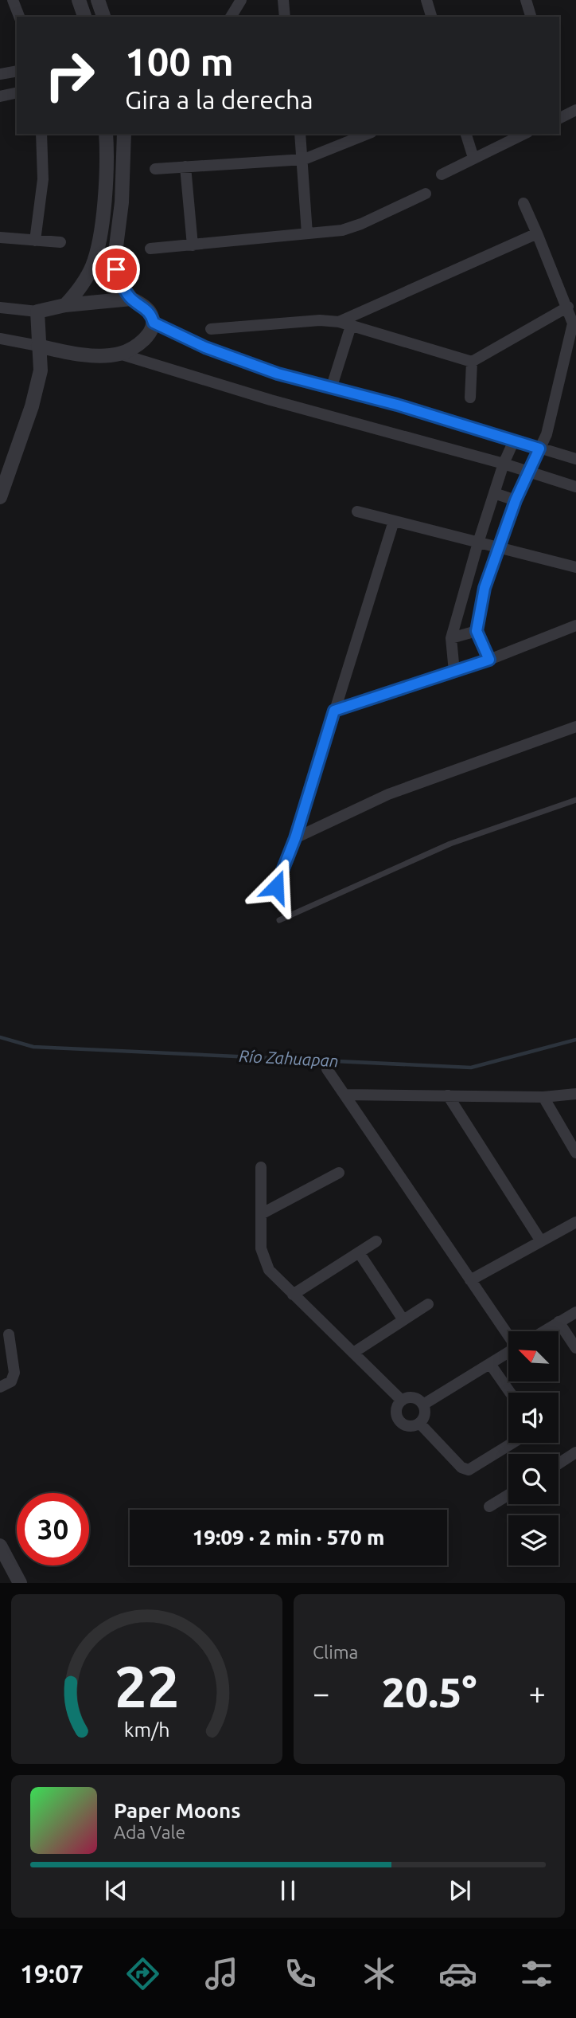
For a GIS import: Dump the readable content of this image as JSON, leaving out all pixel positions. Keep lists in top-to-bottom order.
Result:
{
  "water": ["Río Zahuapan"],
  "north": "top left",
  "page": {
    "turn": ["100 m", "Gira a la derecha"],
    "limit": "30",
    "trip": "19:09 · 2 min · 570 m",
    "tile": "Clima",
    "heat": ["−", "20.5°", "+"],
    "song": ["Paper Moons", "Ada Vale"],
    "tabs": "19:07",
    "gauge": ["22", "km/h"]
  }
}
